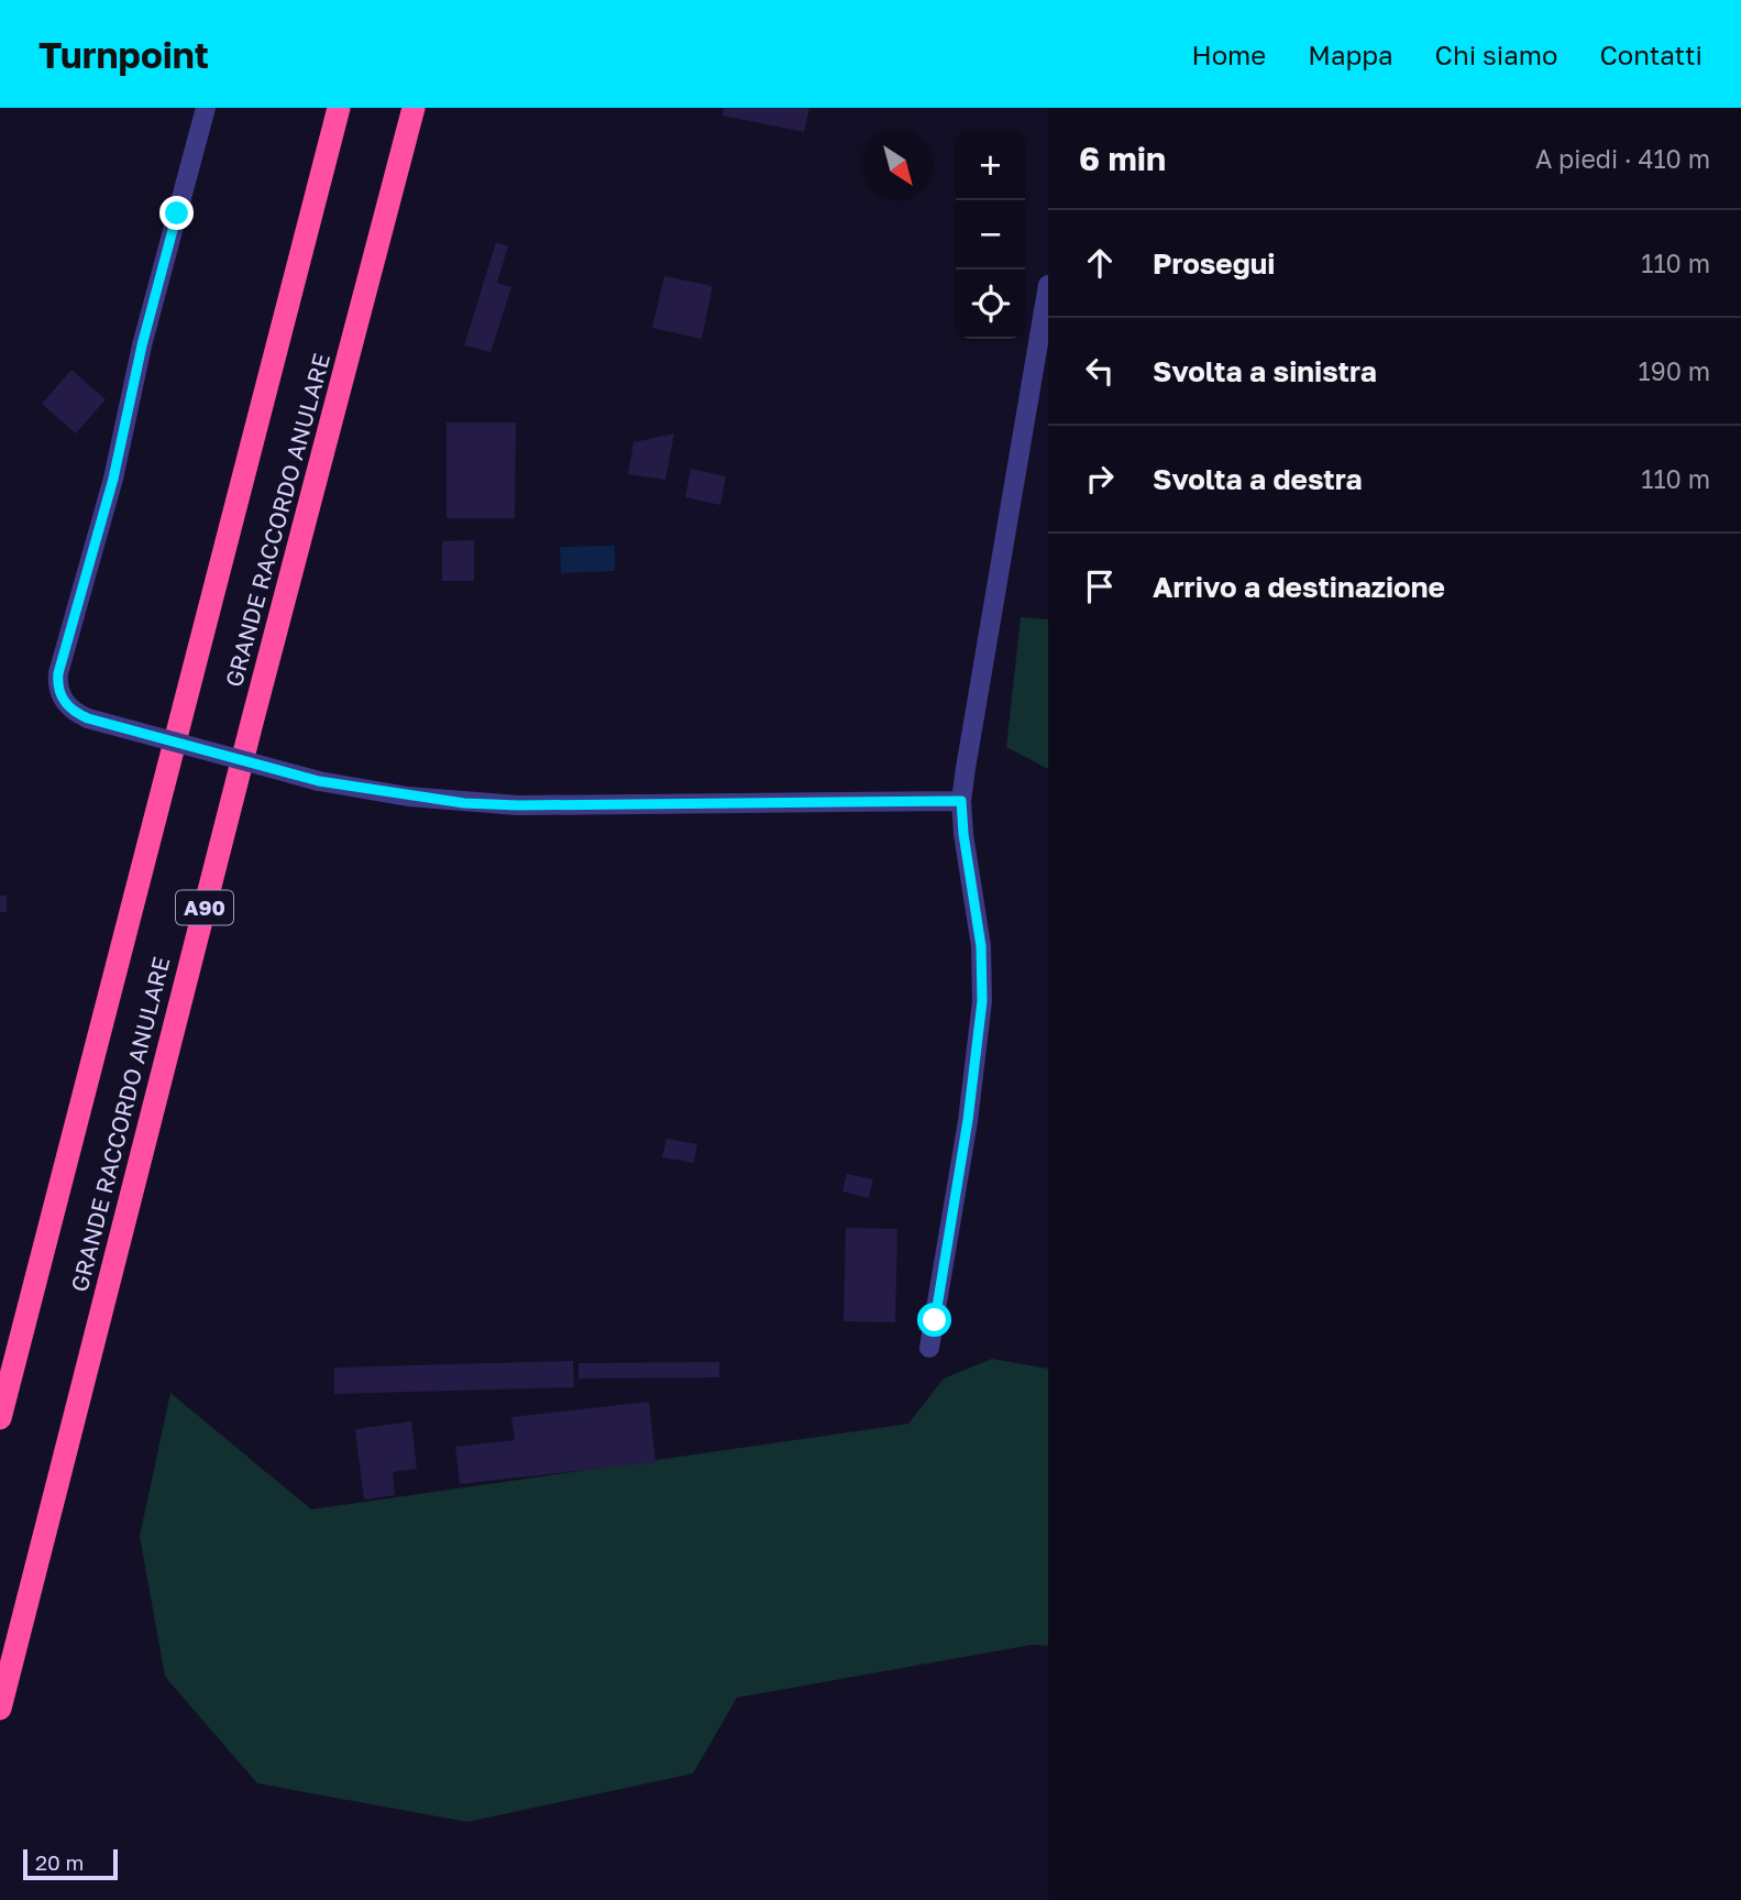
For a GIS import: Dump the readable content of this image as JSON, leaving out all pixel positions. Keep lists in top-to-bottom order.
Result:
{
  "streets": {
    "highway": ["GRANDE RACCORDO ANULARE", "A90"]
  },
  "scale_bar": "20 m",
  "north": "bottom right",
  "page": {
    "header": "Turnpoint",
    "nav": [
      "Home",
      "Mappa",
      "Chi siamo",
      "Contatti"
    ],
    "heading": ["6 min", "A piedi · 410 m"],
    "map_buttons": ["+", "−"],
    "list": [
      ["Prosegui", "110 m"],
      ["Svolta a sinistra", "190 m"],
      ["Svolta a destra", "110 m"],
      "Arrivo a destinazione"
    ],
    "scale": "20 m"
  }
}
